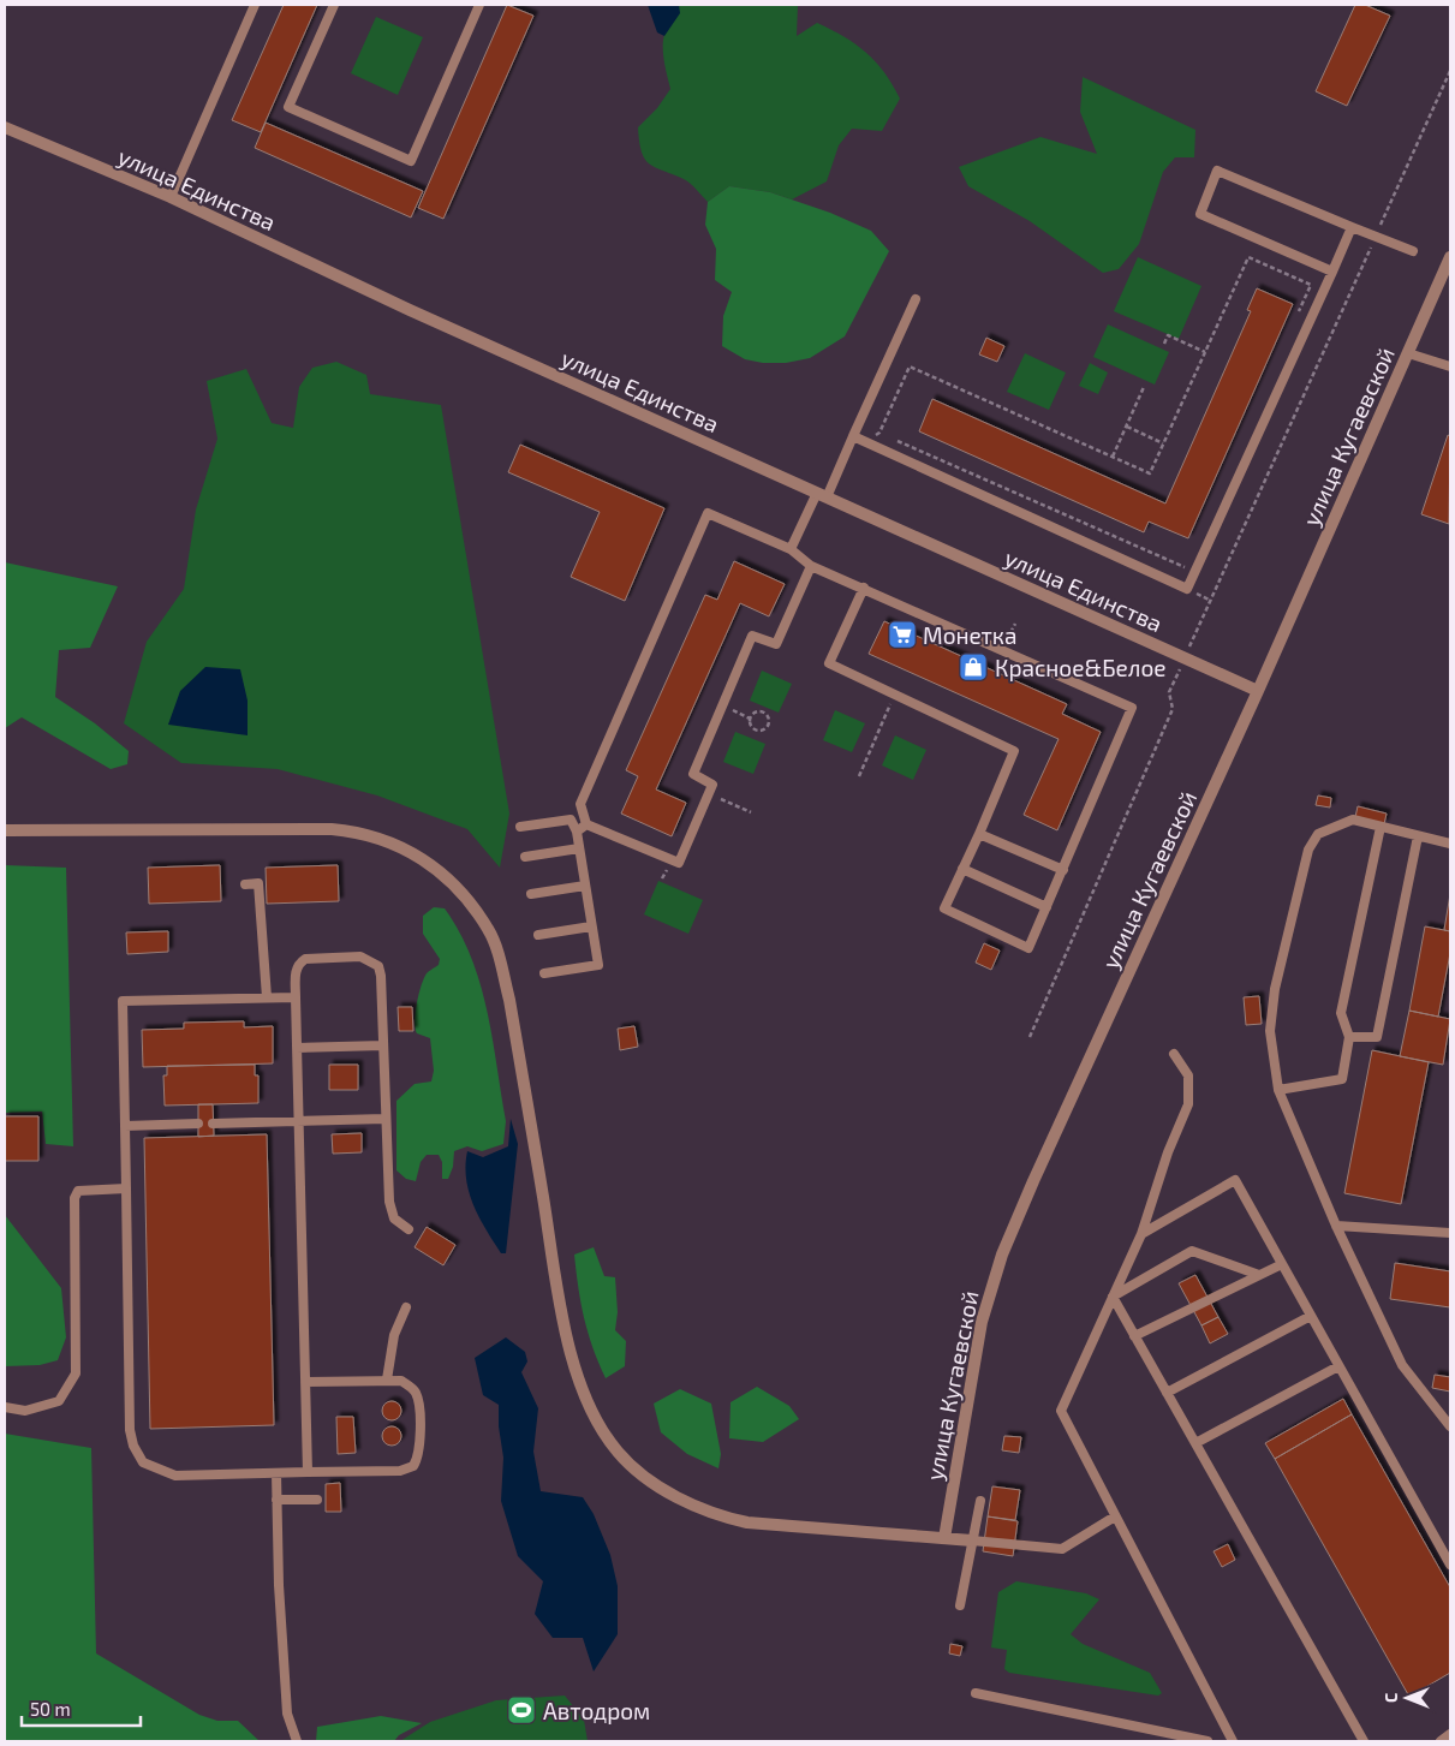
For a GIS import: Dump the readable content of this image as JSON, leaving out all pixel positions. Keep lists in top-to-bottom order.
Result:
{
  "streets": {
    "street": ["улица Единства", "улица Кугаевской"]
  },
  "crossings": [
    ["улица Единства", "улица Кугаевской"]
  ],
  "places": {
    "supermarket": ["Монетка"],
    "shop": ["Красное&Белое"],
    "sports": ["Автодром"]
  },
  "scale_bar": "50 m",
  "north": "left"
}
